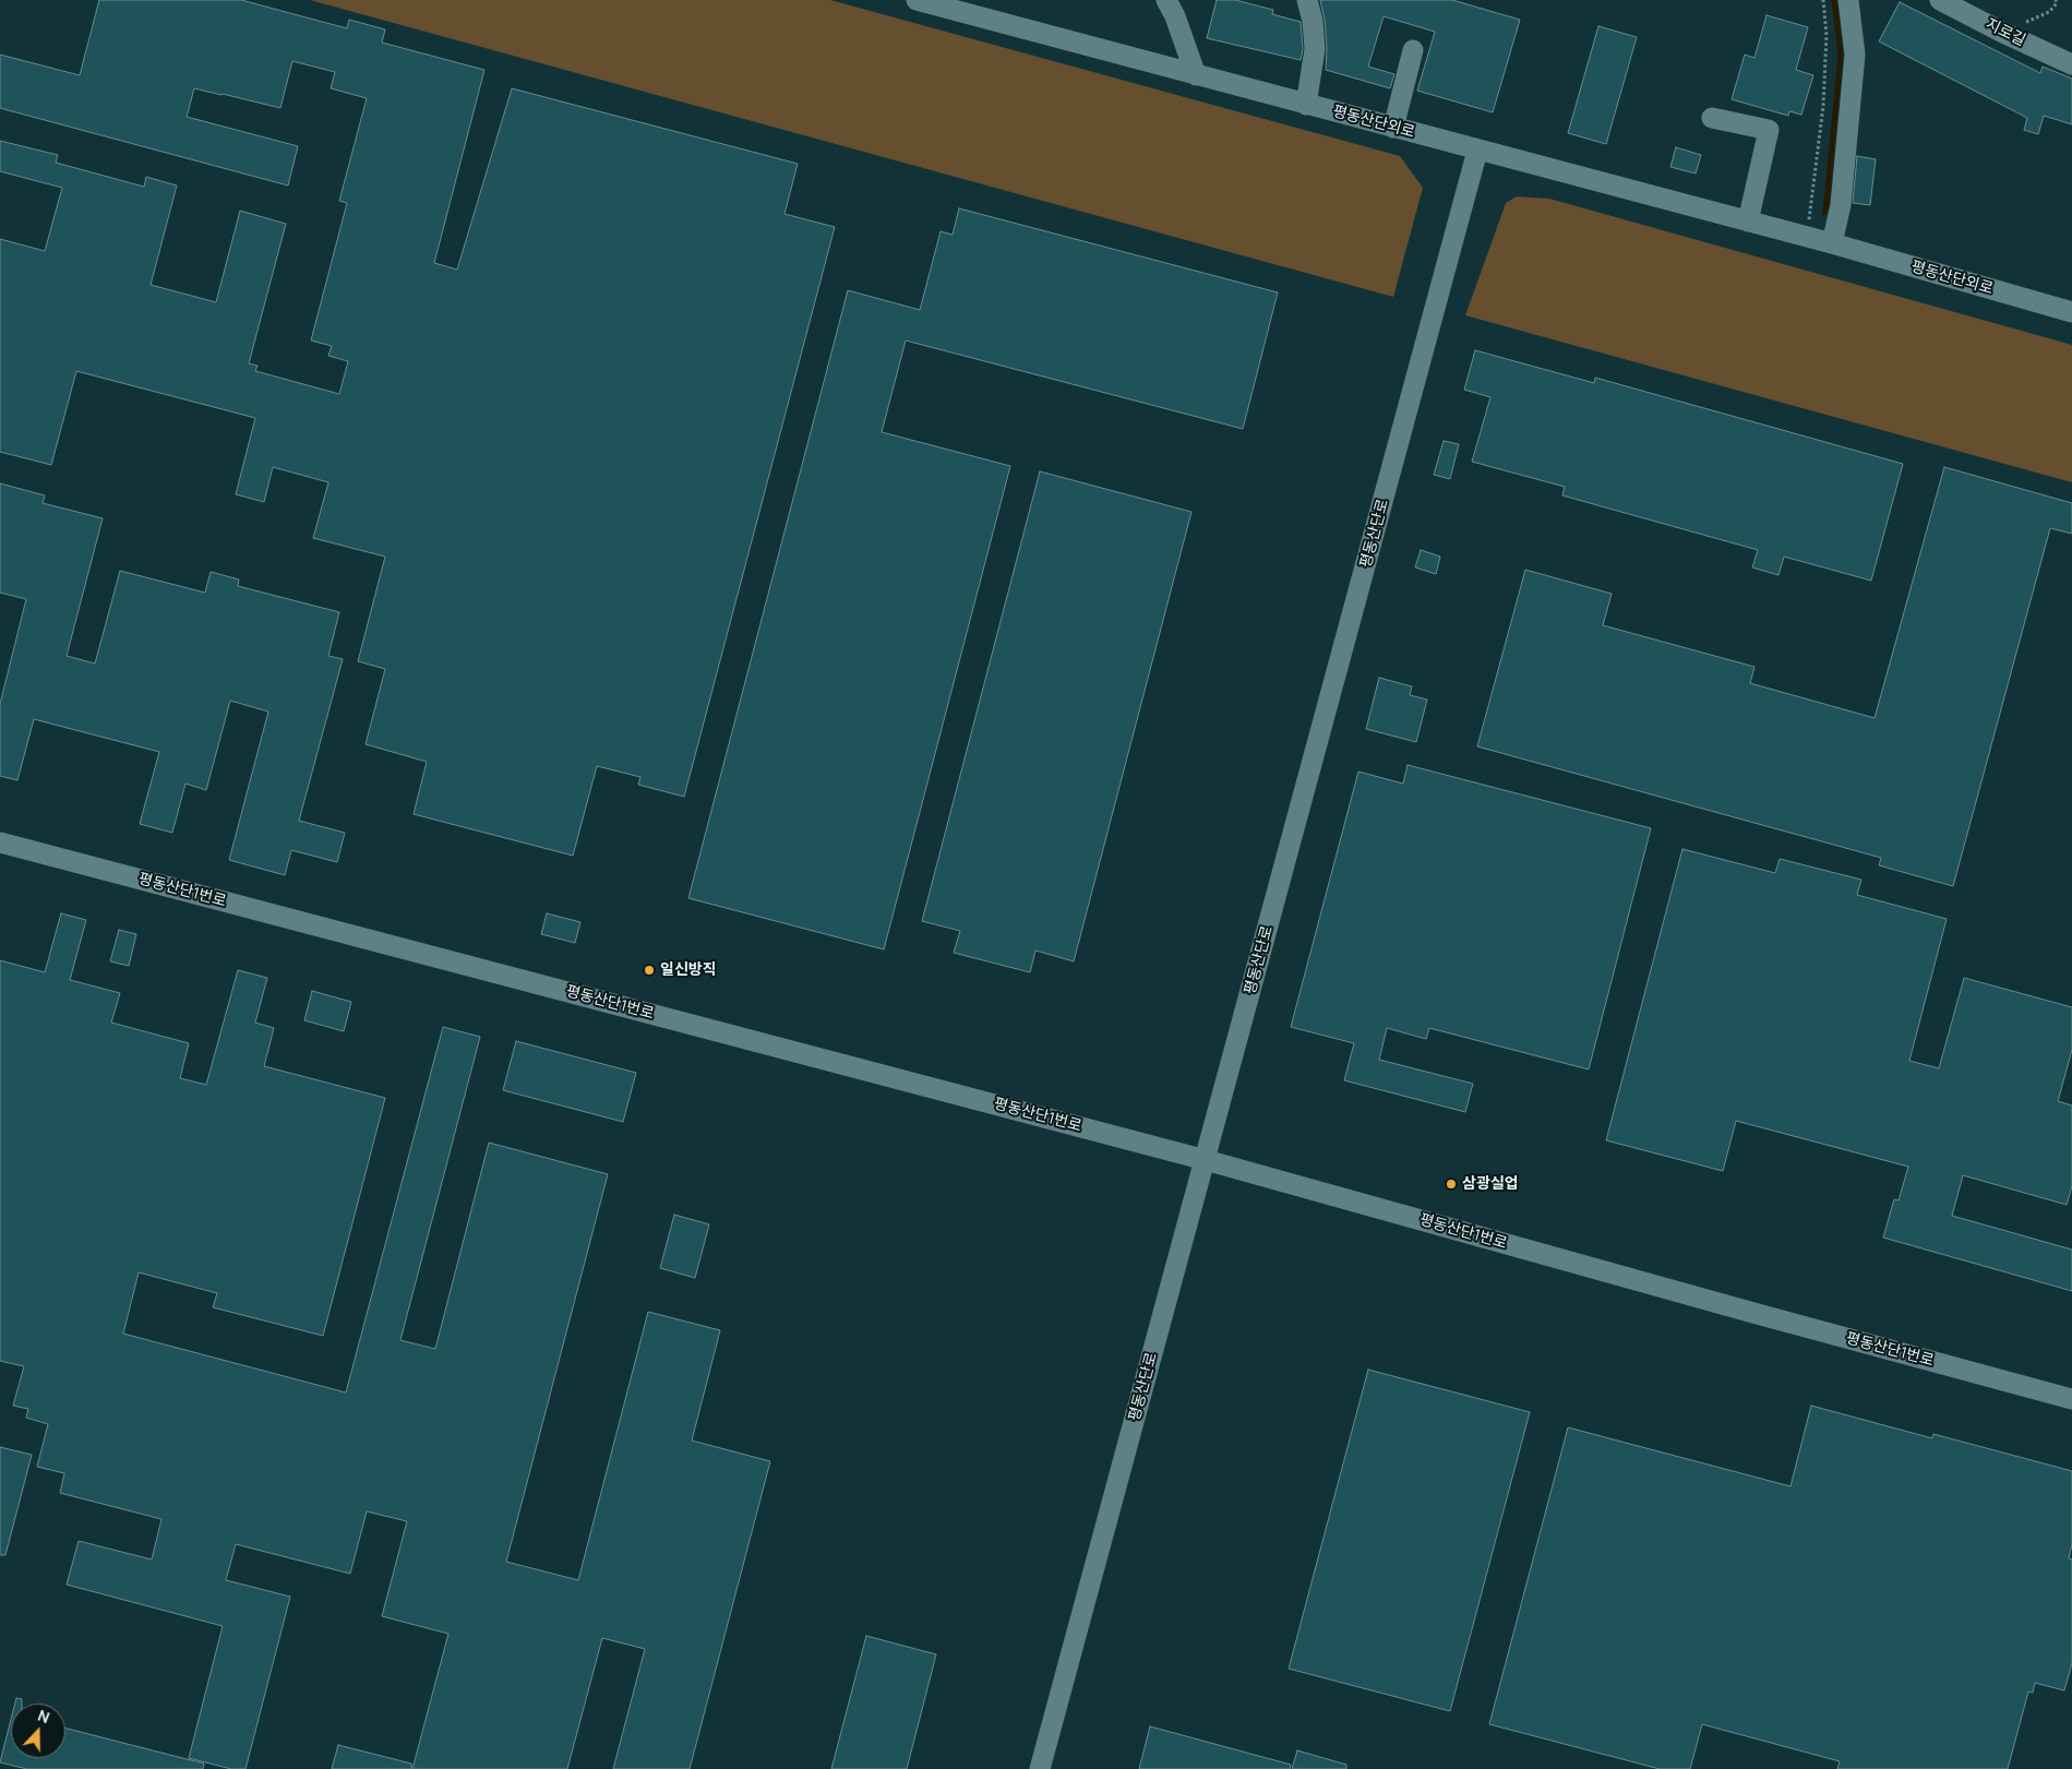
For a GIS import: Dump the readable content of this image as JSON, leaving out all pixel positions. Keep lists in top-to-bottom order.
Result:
{
  "streets": {
    "street": [
      "지로길",
      "평동산단외로",
      "평동산단로",
      "평동산단1번로"
    ]
  },
  "crossings": [
    ["평동산단외로", "평동산단로"],
    ["평동산단로", "평동산단1번로"]
  ],
  "places": ["일신방직", "삼광실업"],
  "north": "top"
}
